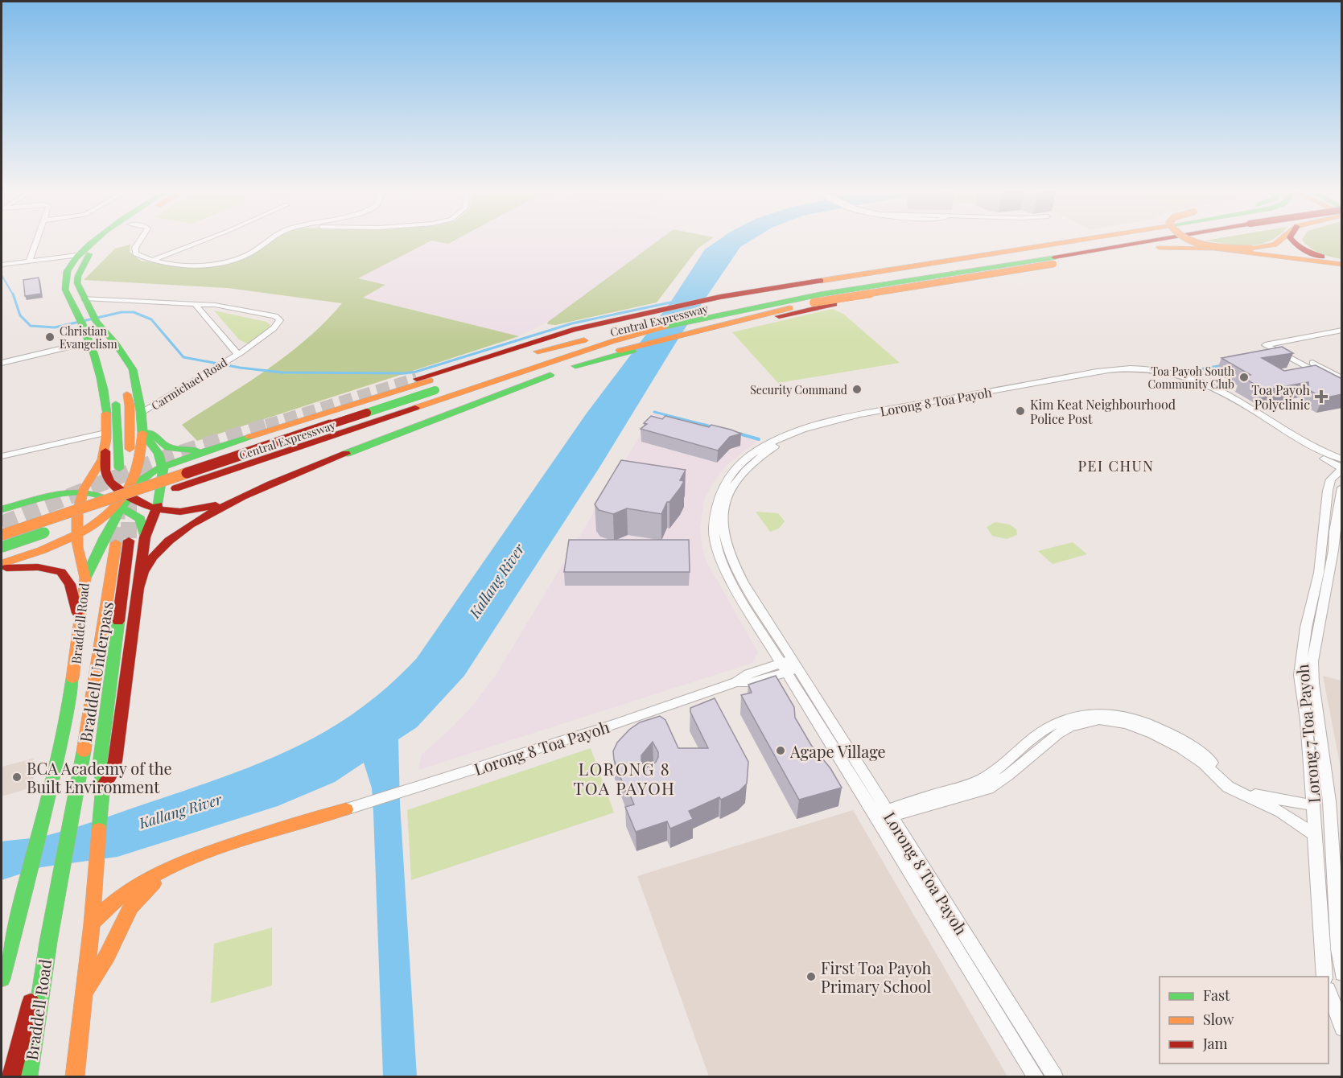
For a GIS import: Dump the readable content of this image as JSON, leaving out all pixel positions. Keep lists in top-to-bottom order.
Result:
{
  "streets": {
    "main road": ["Central Expressway", "Braddell Road", "Braddell Underpass"],
    "street": ["Carmichael Road", "Lorong 8 Toa Payoh", "Lorong 7 Toa Payoh"]
  },
  "crossings": [
    ["Carmichael Road", "Braddell Road"],
    ["Lorong 8 Toa Payoh", "Lorong 7 Toa Payoh"],
    ["Braddell Road", "Braddell Underpass"]
  ],
  "districts": ["PEI CHUN", "LORONG 8 TOA PAYOH"],
  "water": ["Kallang River"],
  "places": {
    "other": [
      "Christian Evangelism",
      "Toa Payoh South Community Club",
      "Security Command",
      "Kim Keat Neighbourhood Police Post",
      "Agape Village",
      "BCA Academy of the Built Environment",
      "First Toa Payoh Primary School"
    ],
    "health": ["Toa Payoh Polyclinic"]
  },
  "legend": ["Fast", "Slow", "Jam"]
}
